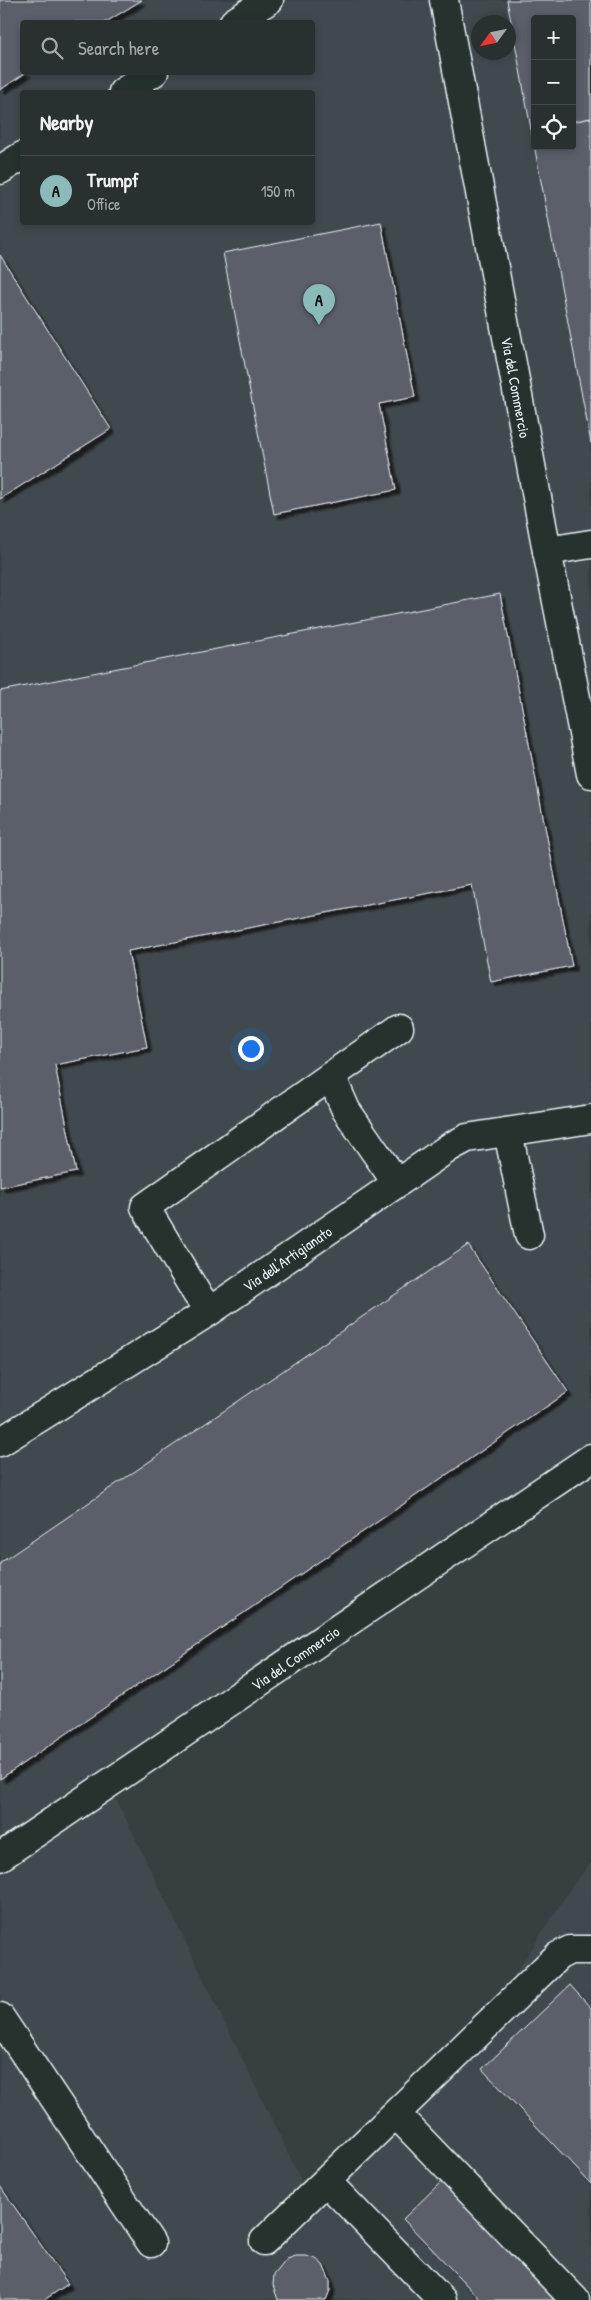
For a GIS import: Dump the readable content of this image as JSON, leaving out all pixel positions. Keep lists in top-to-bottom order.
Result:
{
  "streets": {
    "street": ["Via del Commercio", "Via dell'Artigianato"]
  },
  "north": "bottom left",
  "page": {
    "map_buttons": ["+", "−"],
    "search": "Search here",
    "heading": "Nearby",
    "list": [
      {
        "mark": "A",
        "name": "Trumpf",
        "note": "Office",
        "value": "150 m"
      }
    ],
    "pins": "A"
  }
}
